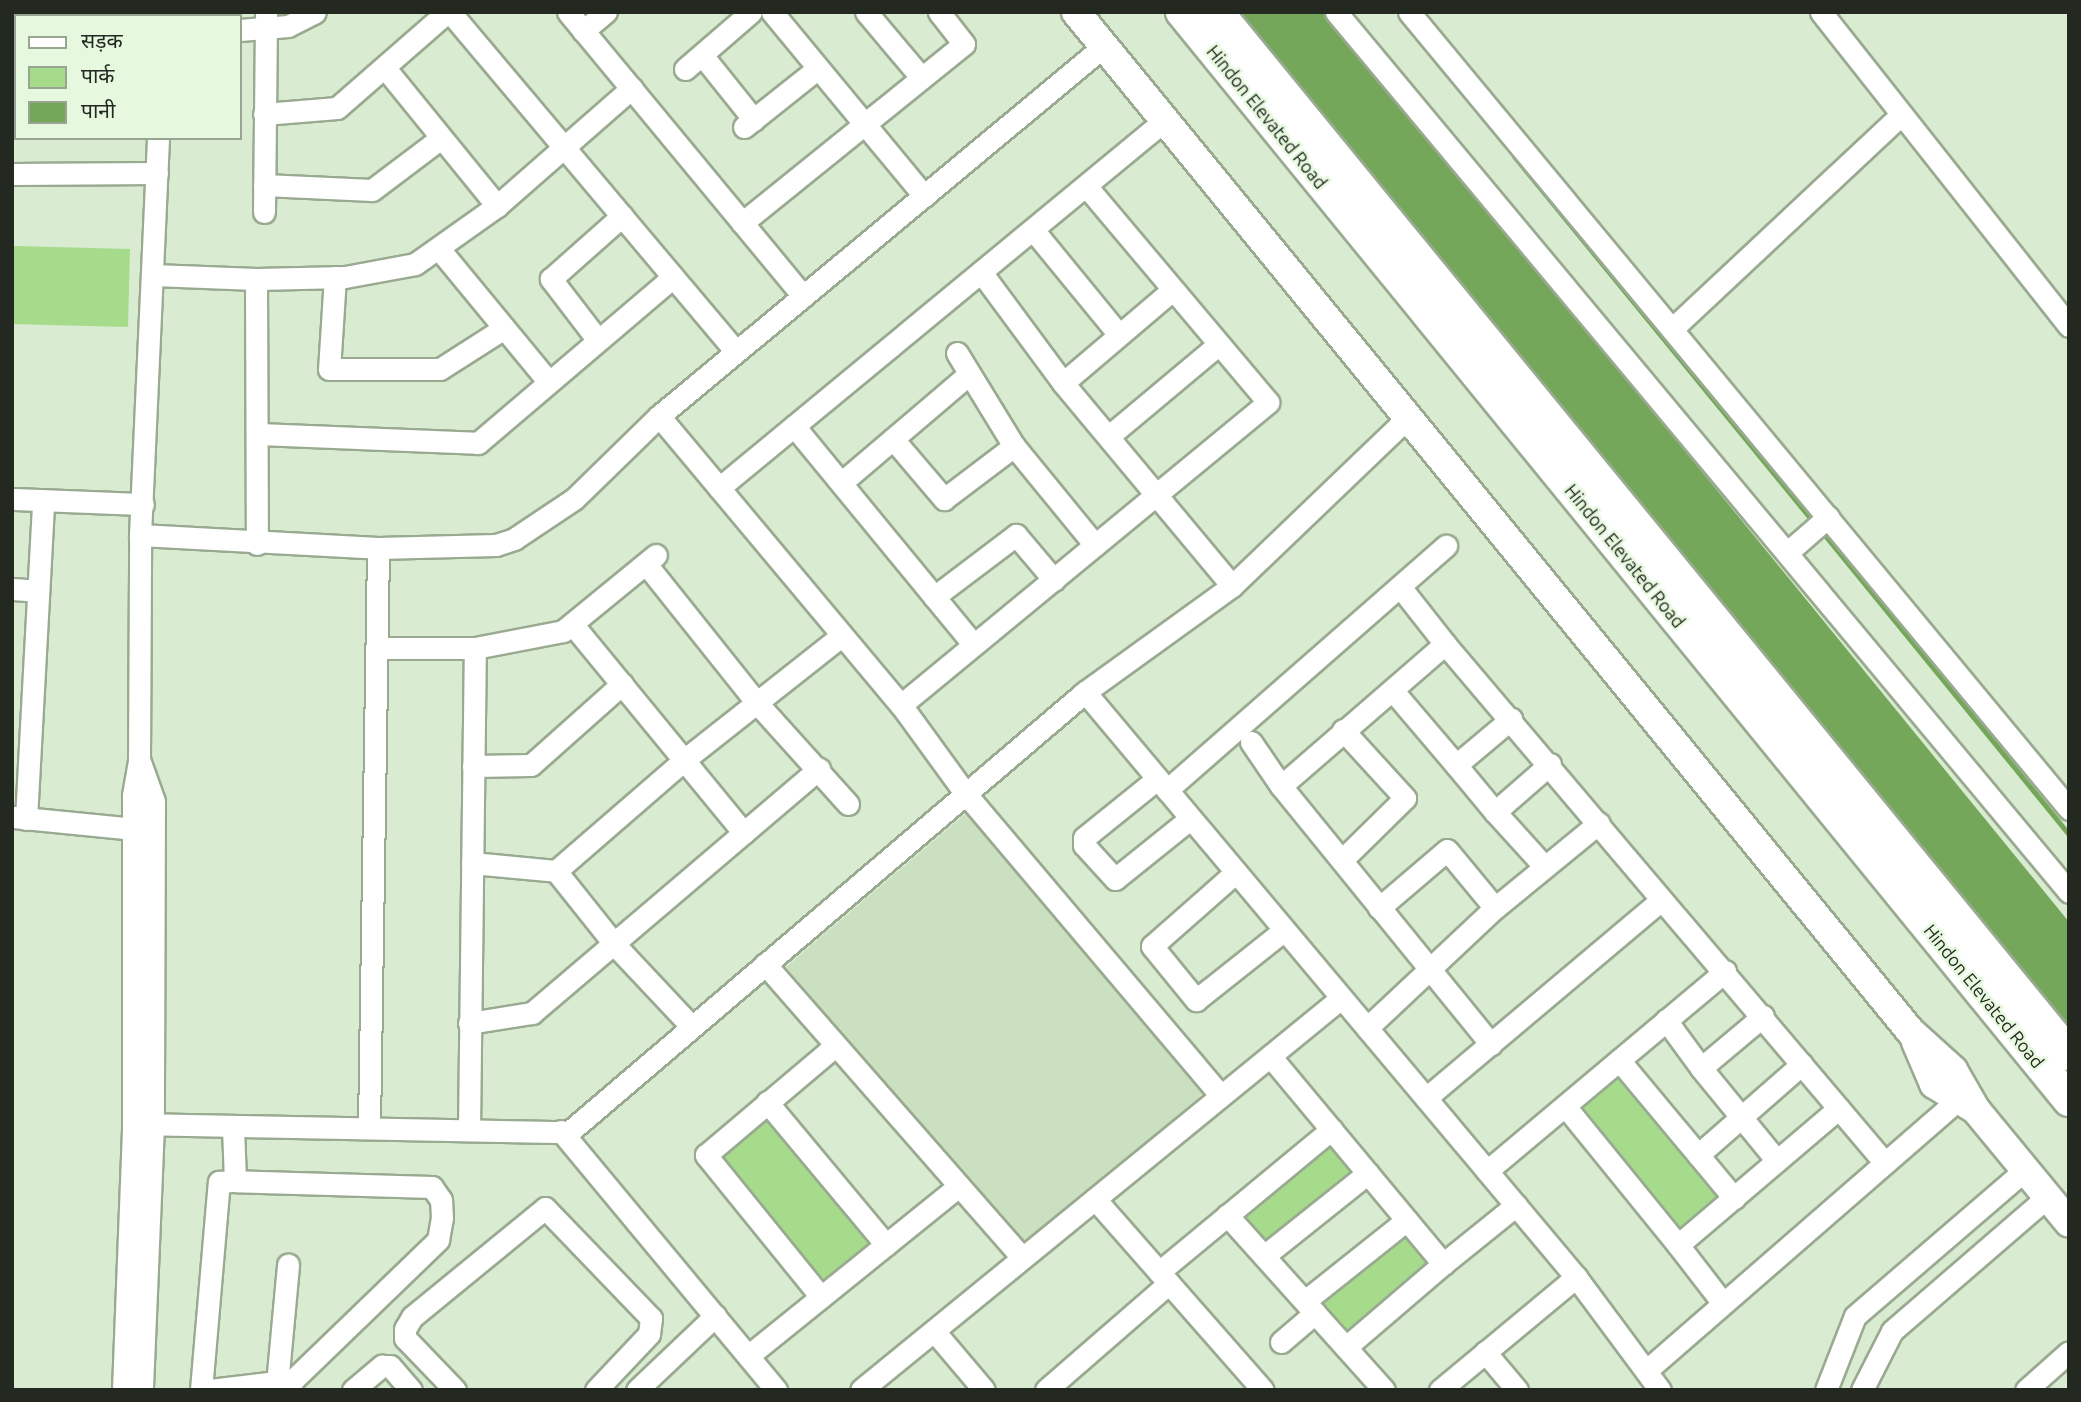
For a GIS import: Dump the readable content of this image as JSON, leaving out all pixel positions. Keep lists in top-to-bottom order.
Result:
{
  "streets": {
    "highway": ["Hindon Elevated Road"]
  },
  "legend": ["सड़क", "पार्क", "पानी"]
}
